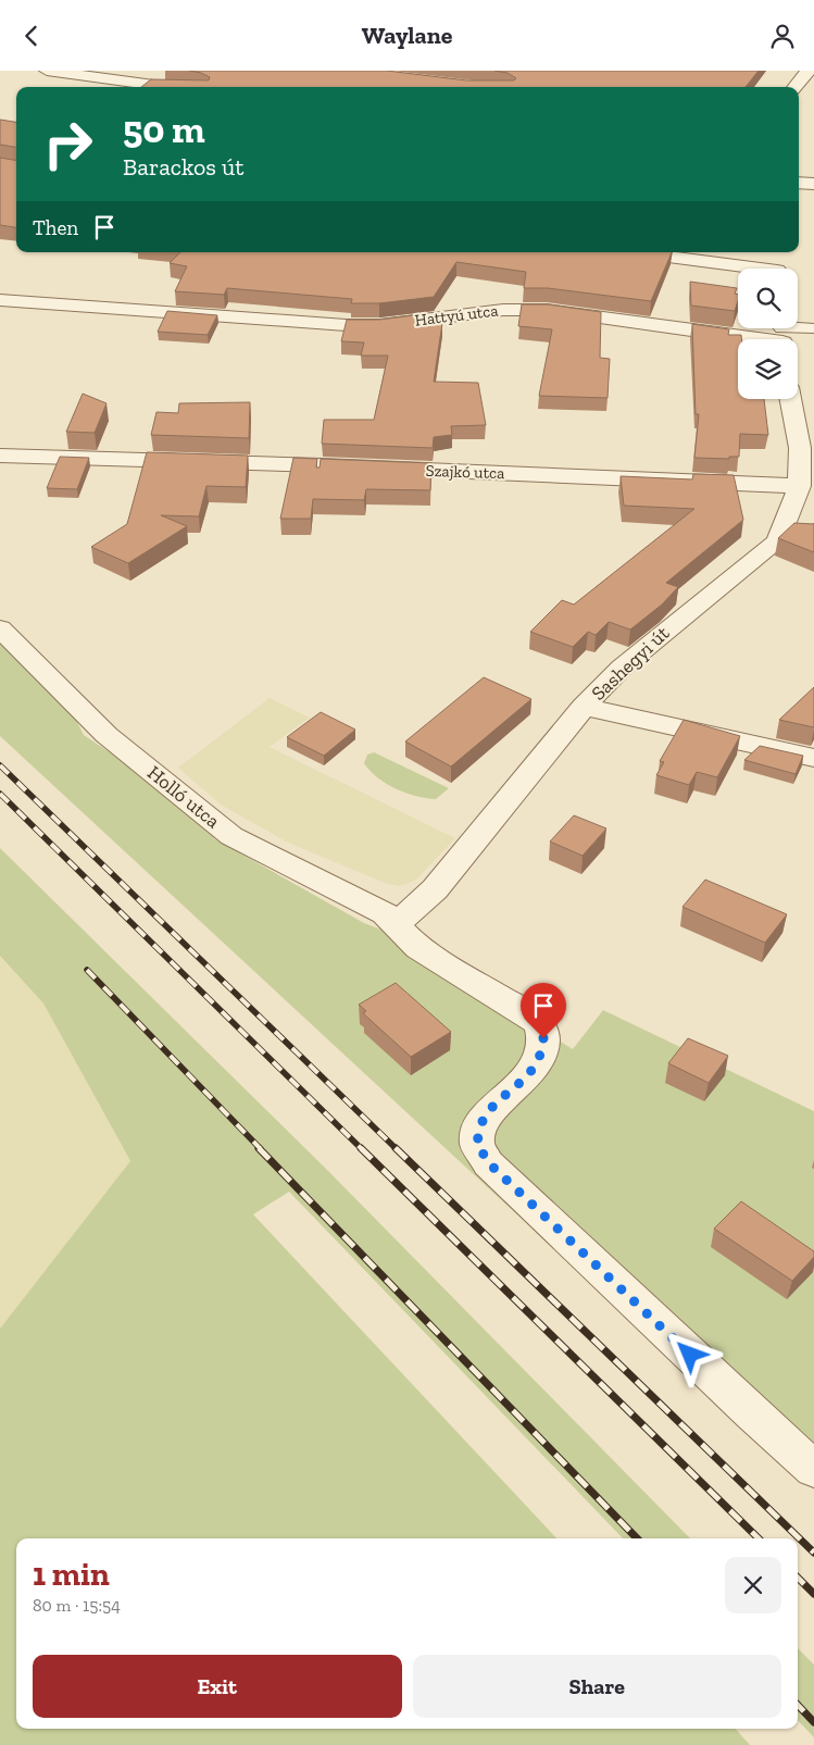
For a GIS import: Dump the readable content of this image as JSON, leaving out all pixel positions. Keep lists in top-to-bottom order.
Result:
{
  "streets": {
    "street": [
      "Hattyú utca",
      "Szajkó utca",
      "Sashegyi út",
      "Holló utca"
    ]
  },
  "crossings": [
    ["Szajkó utca", "Sashegyi út"],
    ["Sashegyi út", "Holló utca"]
  ],
  "page": {
    "header": "Waylane",
    "turn": ["50 m", "Barackos út"],
    "then": "Then",
    "heading": ["1 min", "80 m · 15:54"],
    "buttons": ["Exit", "Share"]
  }
}
